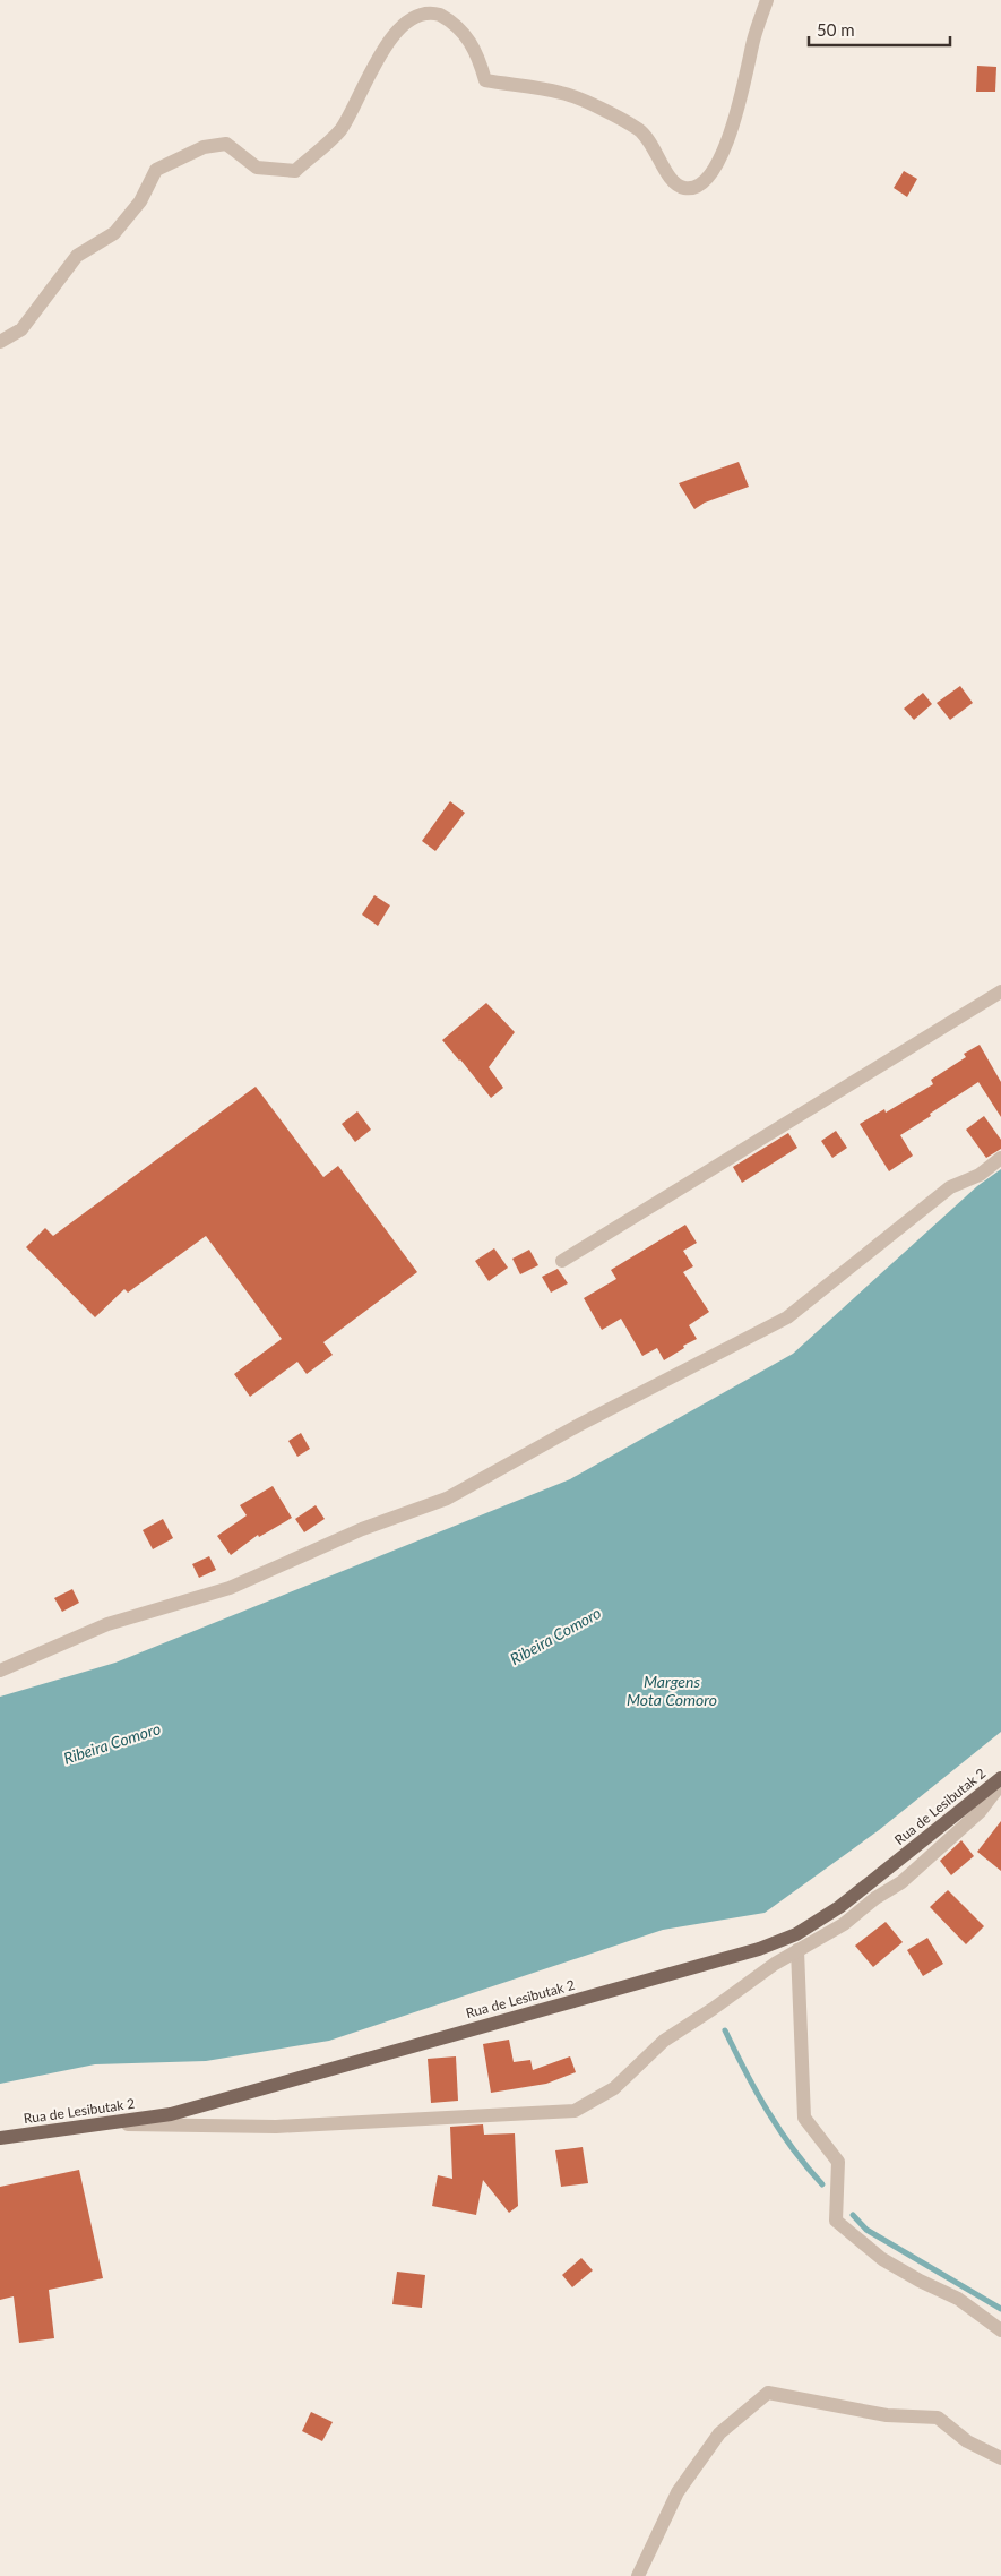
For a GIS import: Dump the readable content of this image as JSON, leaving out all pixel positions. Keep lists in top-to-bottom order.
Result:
{
  "streets": {
    "main road": ["Rua de Lesibutak 2"]
  },
  "water": ["Ribeira Comoro", "Margens Mota Comoro"],
  "scale_bar": "50 m"
}
